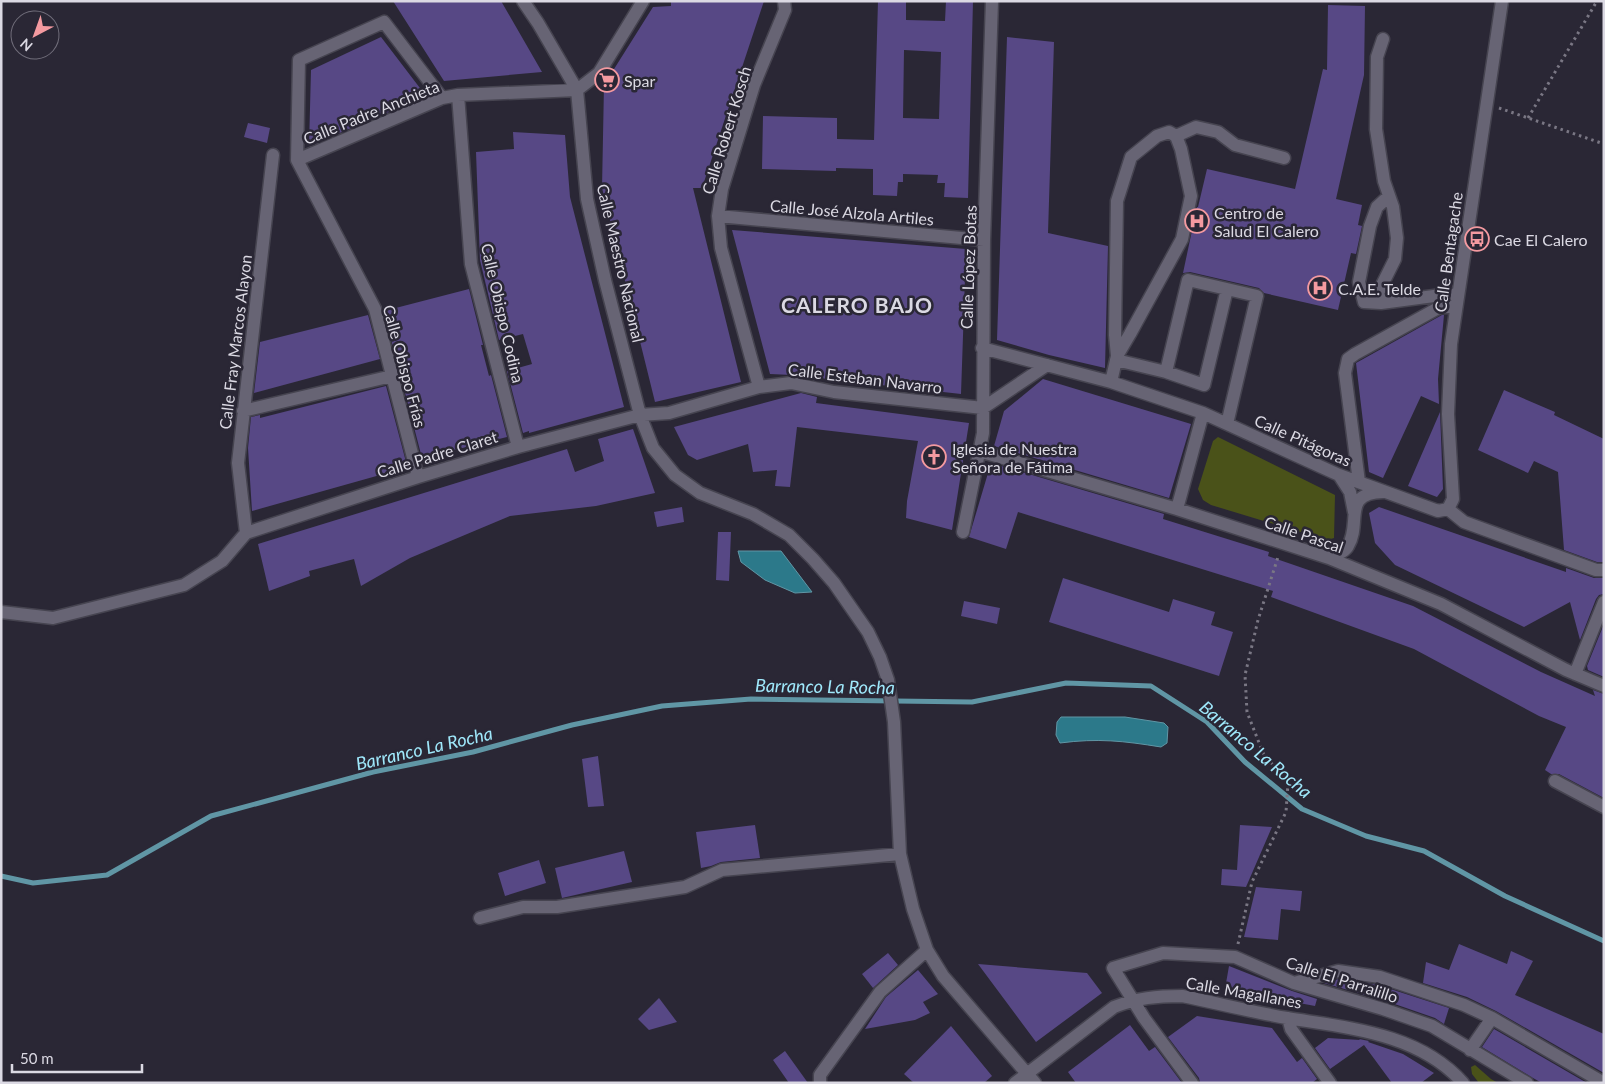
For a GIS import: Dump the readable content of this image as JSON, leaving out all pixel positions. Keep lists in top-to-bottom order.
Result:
{
  "streets": {
    "street": [
      "Calle Padre Anchieta",
      "Calle Robert Kosch",
      "Calle José Alzola Artiles",
      "Calle Bentagache",
      "Calle Maestro Nacional",
      "Calle López Botas",
      "Calle Obispo Codina",
      "Calle Fray Marcos Alayon",
      "Calle Obispo Frías",
      "Calle Esteban Navarro",
      "Calle Pitágoras",
      "Calle Padre Claret",
      "Calle Pascal",
      "Calle El Parralillo",
      "Calle Magallanes"
    ]
  },
  "crossings": [
    ["Calle Padre Anchieta", "Calle Maestro Nacional"],
    ["Calle Padre Anchieta", "Calle Obispo Codina"],
    ["Calle Padre Anchieta", "Calle Obispo Frías"],
    ["Calle Robert Kosch", "Calle José Alzola Artiles"],
    ["Calle Robert Kosch", "Calle Esteban Navarro"],
    ["Calle José Alzola Artiles", "Calle López Botas"],
    ["Calle Bentagache", "Calle Pitágoras"],
    ["Calle Maestro Nacional", "Calle Esteban Navarro"],
    ["Calle Maestro Nacional", "Calle Padre Claret"],
    ["Calle Maestro Nacional", "Calle Magallanes"],
    ["Calle López Botas", "Calle Esteban Navarro"],
    ["Calle López Botas", "Calle Pitágoras"],
    ["Calle López Botas", "Calle Pascal"],
    ["Calle Obispo Codina", "Calle Padre Claret"],
    ["Calle Fray Marcos Alayon", "Calle Padre Claret"],
    ["Calle Obispo Frías", "Calle Padre Claret"],
    ["Calle Esteban Navarro", "Calle Padre Claret"],
    ["Calle El Parralillo", "Calle Magallanes"]
  ],
  "districts": ["CALERO BAJO"],
  "water": ["Barranco La Rocha"],
  "places": {
    "supermarket": ["Spar"],
    "hospital": ["Centro de Salud El Calero", "C.A.E. Telde"],
    "bus stop": ["Cae El Calero"],
    "church": ["Iglesia de Nuestra Señora de Fátima"]
  },
  "scale_bar": "50 m",
  "north": "bottom left"
}
